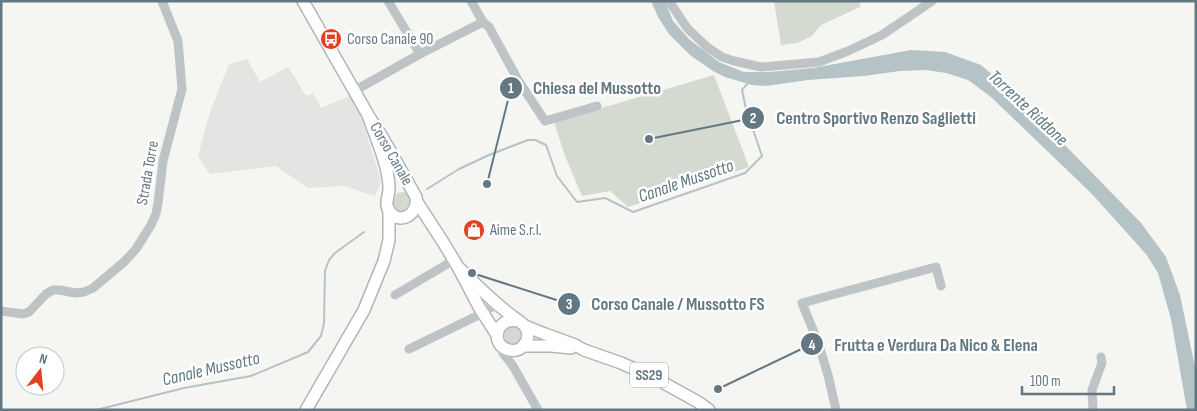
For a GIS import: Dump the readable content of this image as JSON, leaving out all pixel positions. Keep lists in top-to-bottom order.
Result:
{
  "streets": {
    "main road": ["Corso Canale", "SS29"],
    "street": ["Strada Torre"]
  },
  "water": ["Torrente Riddone", "Canale Mussotto"],
  "places": {
    "bus stop": ["Corso Canale 90"],
    "other": [
      "Centro Sportivo Renzo Saglietti",
      "Chiesa del Mussotto",
      "Corso Canale / Mussotto FS",
      "Frutta e Verdura Da Nico & Elena"
    ],
    "shop": ["Aime S.r.l."]
  },
  "scale_bar": "100 m",
  "north": "top"
}
